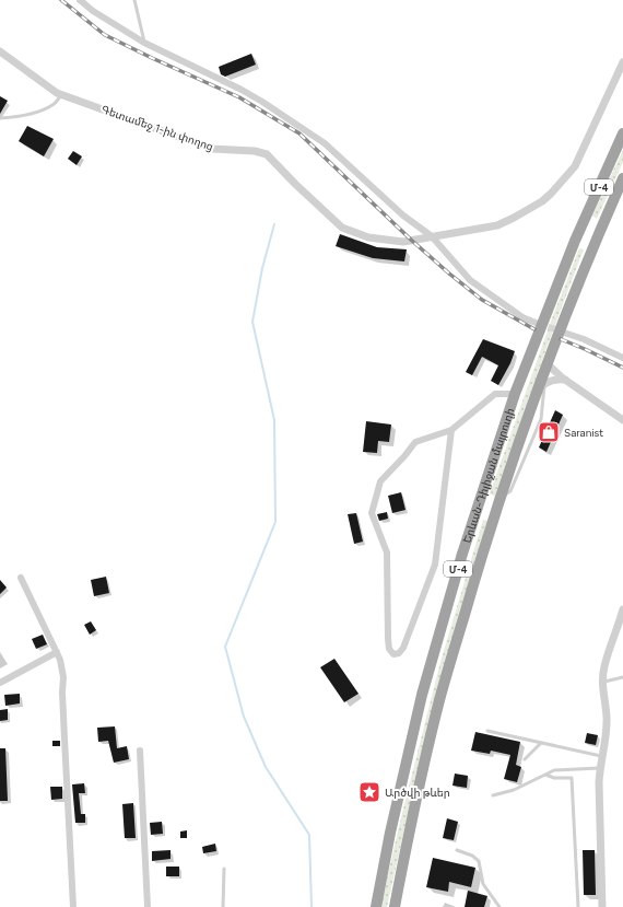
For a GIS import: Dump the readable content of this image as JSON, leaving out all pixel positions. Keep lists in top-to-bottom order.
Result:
{
  "streets": {
    "highway": ["Մ-4", "Երևան-Դիլիջան մայրուղի"],
    "street": ["Գետամեջ 1-ին փողոց"]
  },
  "places": {
    "shop": ["Saranist"],
    "place": ["Արծվի թևեր"]
  }
}
